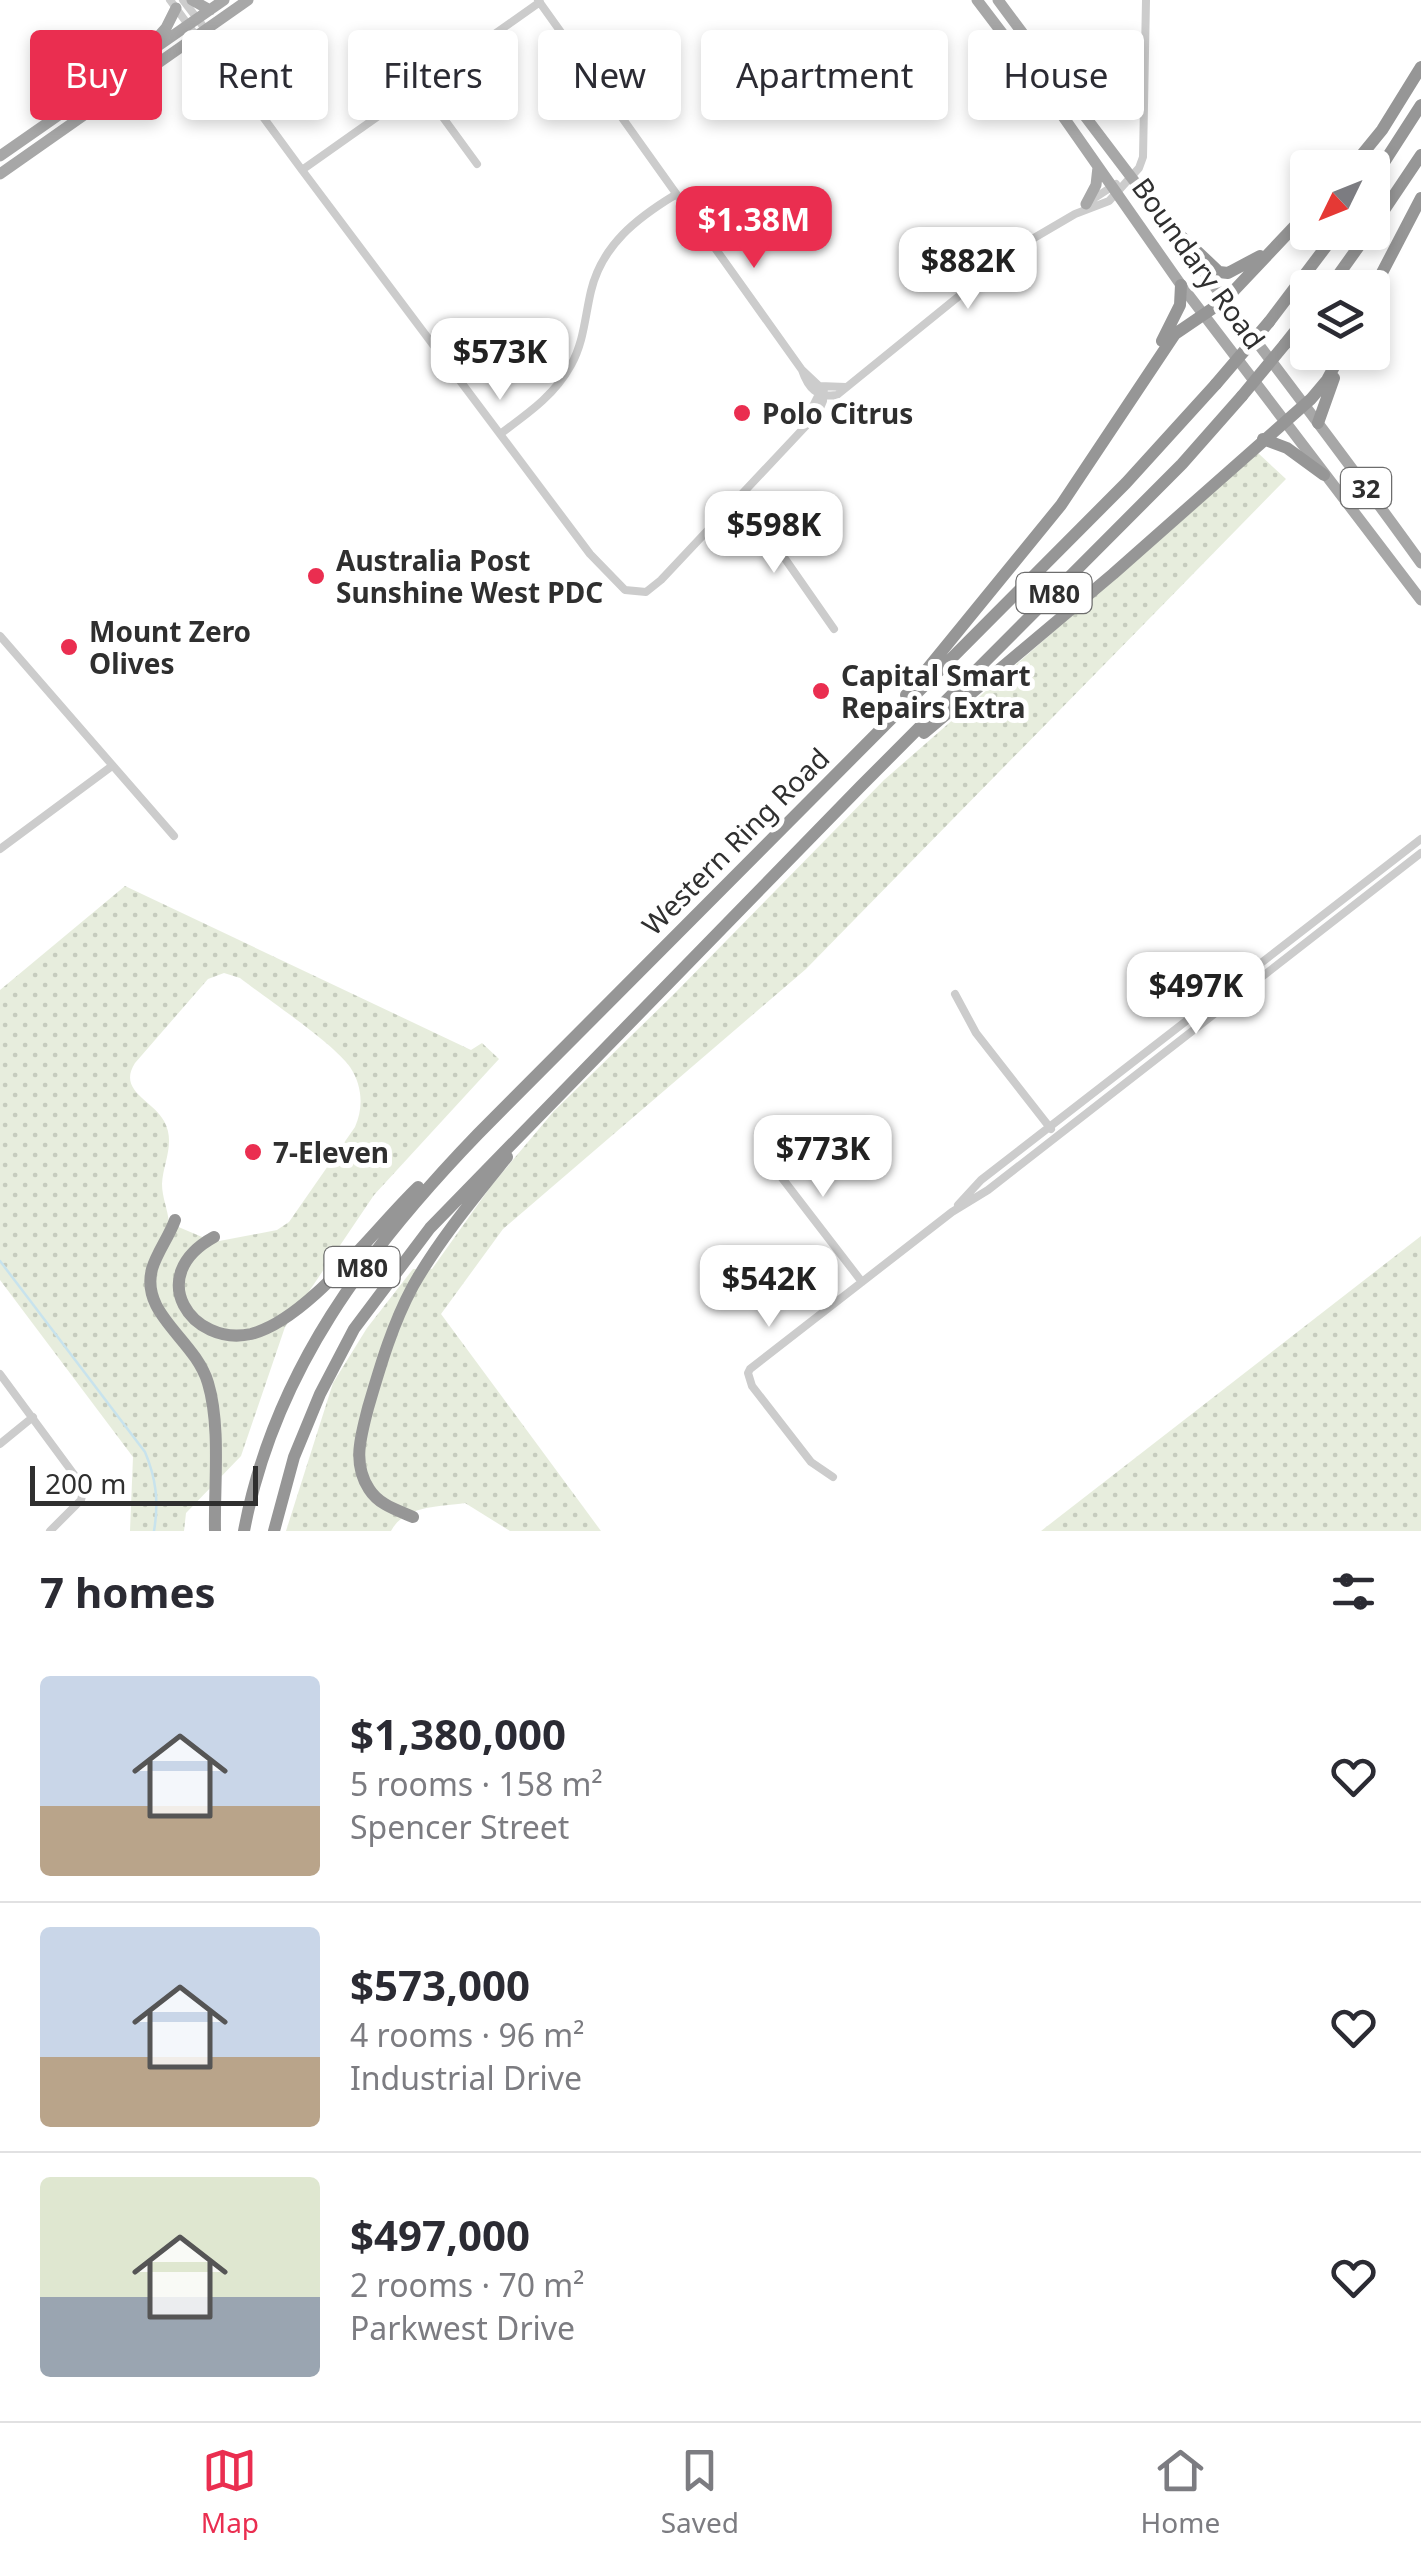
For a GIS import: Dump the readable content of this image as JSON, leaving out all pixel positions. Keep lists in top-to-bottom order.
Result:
{
  "streets": {
    "highway": ["M80", "Western Ring Road"],
    "main road": ["Boundary Road", "32"]
  },
  "places": [
    "Polo Citrus",
    "Australia Post Sunshine West PDC",
    "Mount Zero Olives",
    "Capital Smart Repairs Extra",
    "7-Eleven"
  ],
  "scale_bar": "200 m",
  "north": "bottom left",
  "page": {
    "chip": [
      "Buy",
      "Rent",
      "Filters",
      "New",
      "Apartment",
      "House"
    ],
    "price": [
      "$1.38M",
      "$882K",
      "$573K",
      "$598K",
      "$497K",
      "$773K",
      "$542K"
    ],
    "scale": "200 m",
    "heading": "7 homes",
    "list": [
      {
        "name": "$1,380,000",
        "note": "5 rooms · 158 m² · Spencer Street"
      },
      {
        "name": "$573,000",
        "note": "4 rooms · 96 m² · Industrial Drive"
      },
      {
        "name": "$497,000",
        "note": "2 rooms · 70 m² · Parkwest Drive"
      }
    ],
    "tabs": ["Map", "Saved", "Home"]
  }
}
